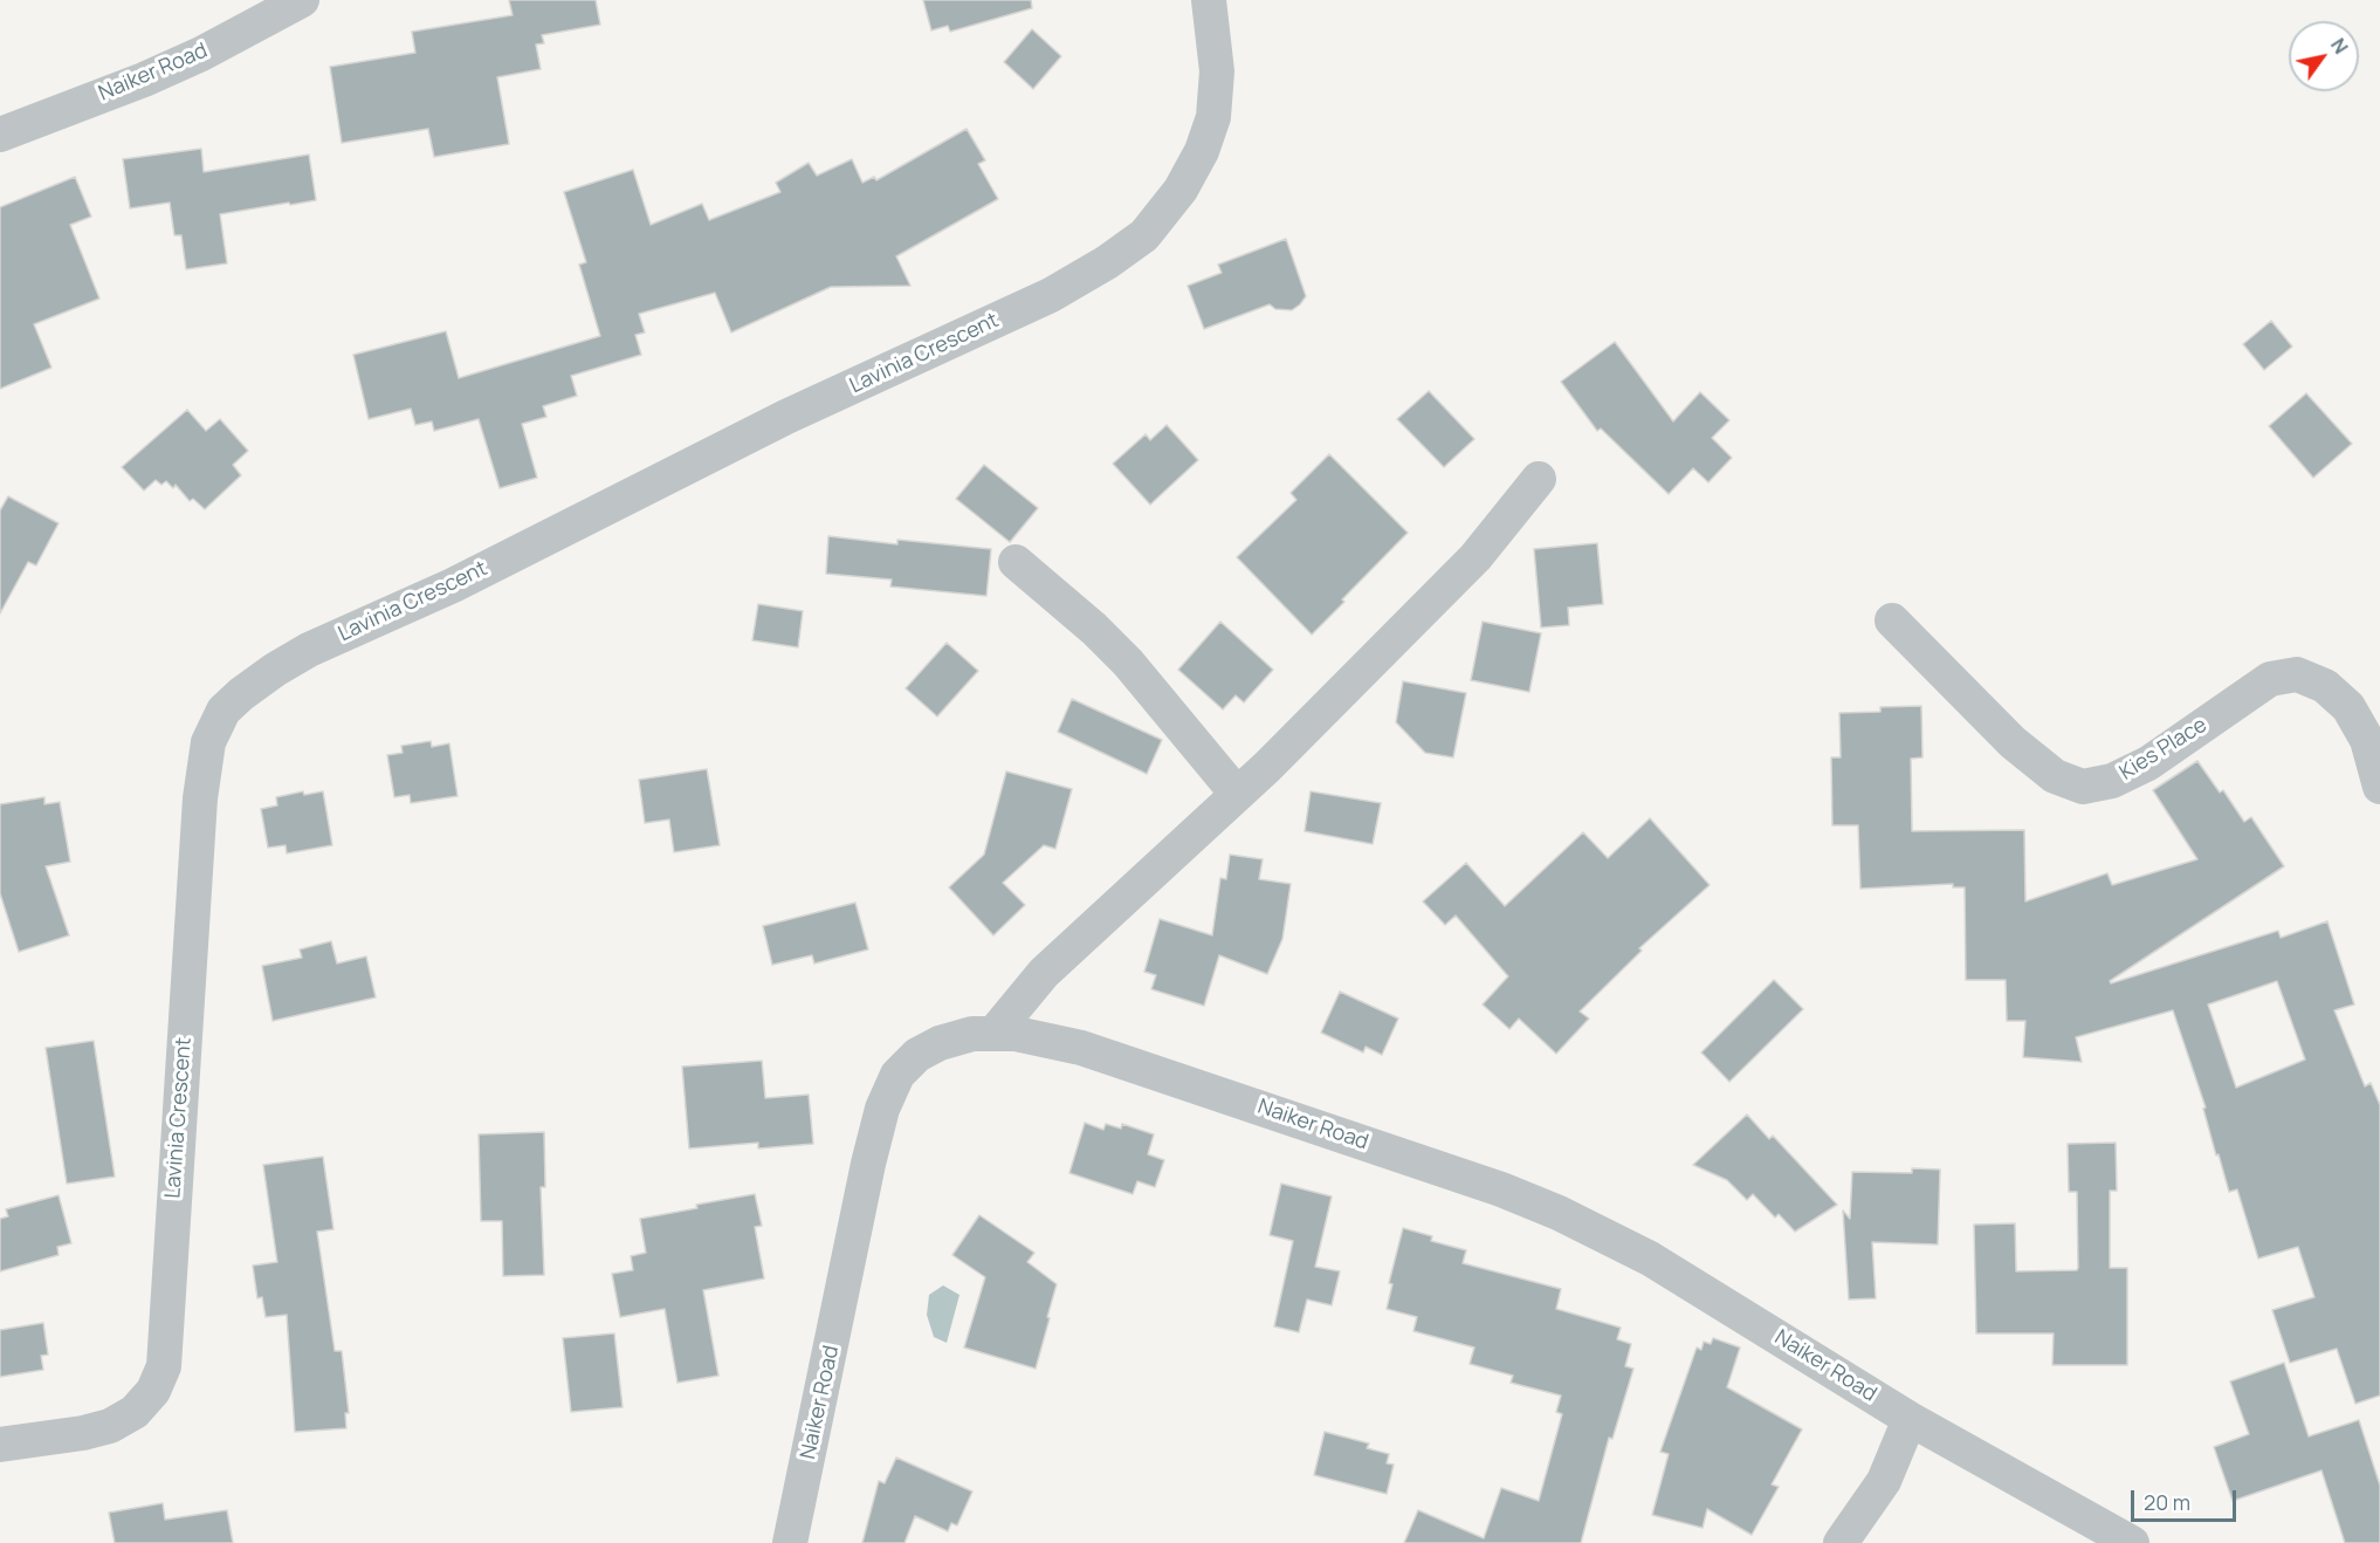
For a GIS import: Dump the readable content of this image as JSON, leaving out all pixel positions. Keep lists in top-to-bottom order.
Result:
{
  "streets": {
    "street": ["Naiker Road", "Lavinia Crescent", "Kies Place"]
  },
  "scale_bar": "20 m",
  "north": "top right"
}
